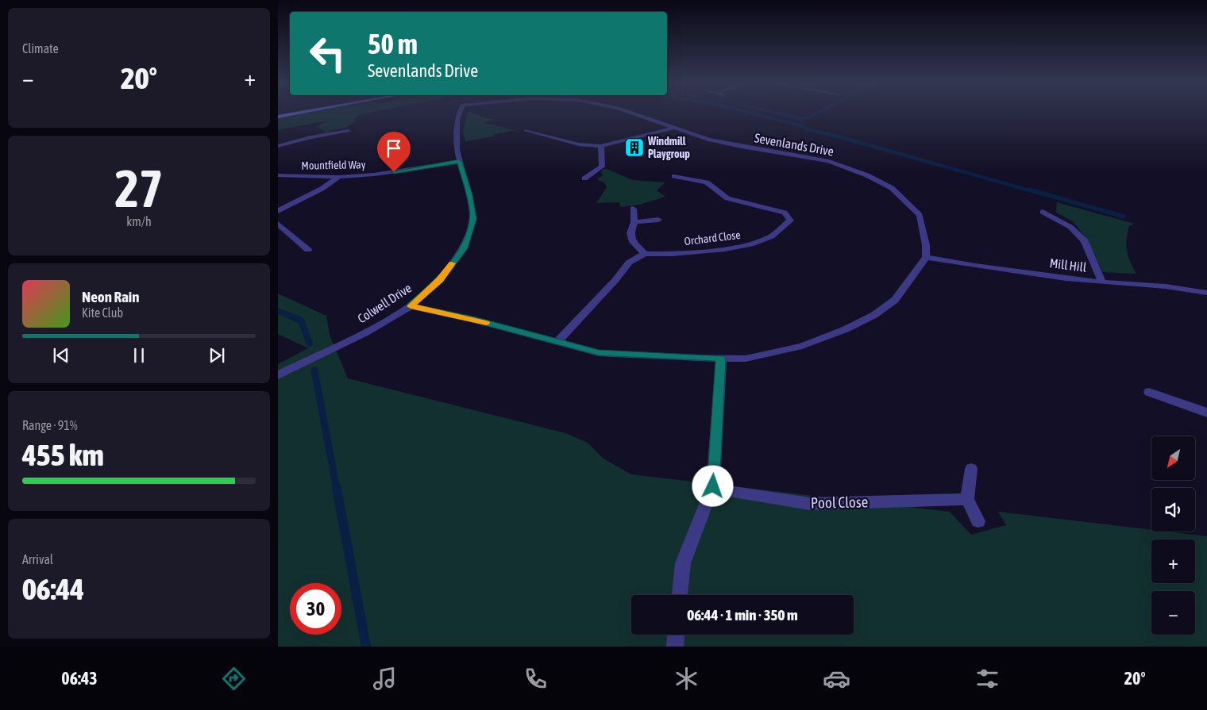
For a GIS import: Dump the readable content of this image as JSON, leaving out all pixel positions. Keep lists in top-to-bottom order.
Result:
{
  "streets": {
    "street": [
      "Sevenlands Drive",
      "Mountfield Way",
      "Orchard Close",
      "Mill Hill",
      "Colwell Drive",
      "Pool Close"
    ]
  },
  "crossings": [
    ["Sevenlands Drive", "Mill Hill"],
    ["Mountfield Way", "Colwell Drive"]
  ],
  "places": {
    "building": ["Windmill Playgroup"]
  },
  "north": "bottom left",
  "page": {
    "tile": [
      "Climate",
      ["27", "km/h"],
      ["Range · 91%", "455 km"],
      ["Arrival", "06:44"]
    ],
    "turn": ["50 m", "Sevenlands Drive"],
    "heat": ["−", "20°", "+"],
    "song": ["Neon Rain", "Kite Club"],
    "map_buttons": ["+", "−"],
    "limit": "30",
    "trip": "06:44 · 1 min · 350 m",
    "tabs": ["06:43", "20°"]
  }
}
